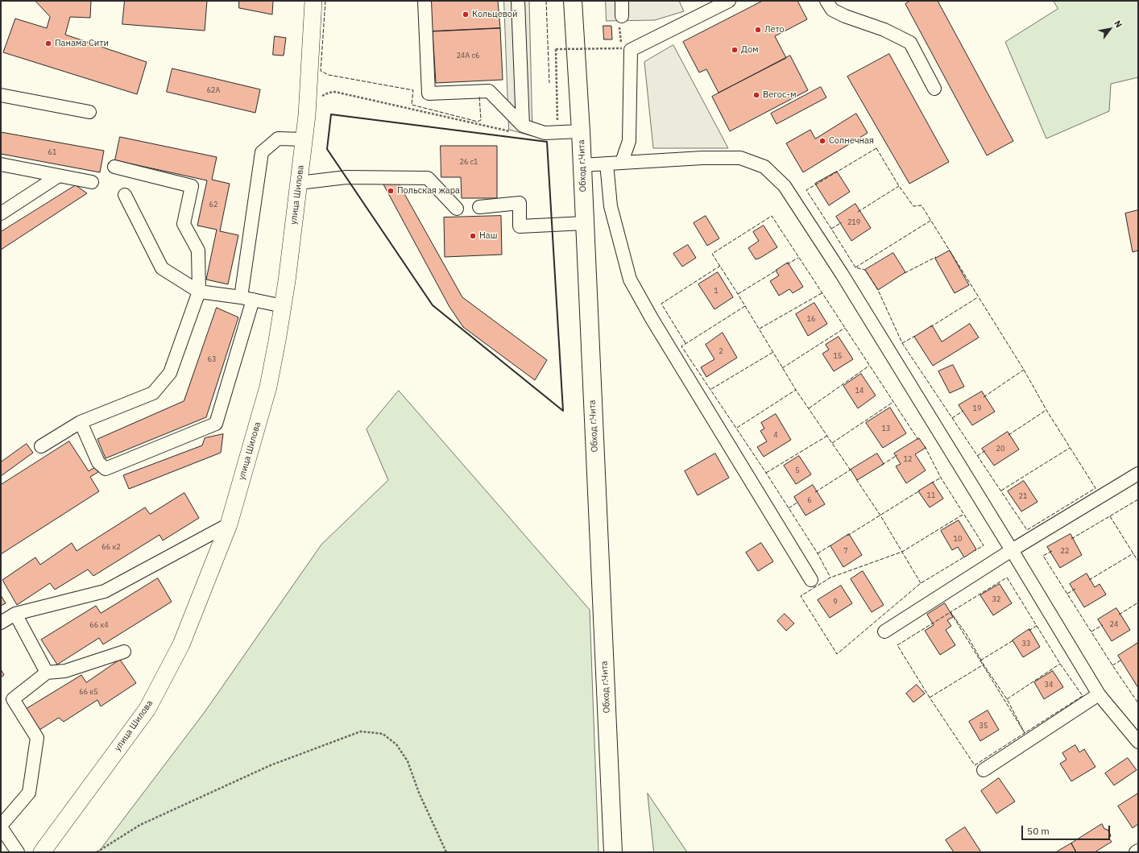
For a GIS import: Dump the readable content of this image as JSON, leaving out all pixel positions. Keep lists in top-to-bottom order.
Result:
{
  "streets": {
    "highway": ["Обход г.Чита"],
    "main road": ["улица Шилова"]
  },
  "places": [
    "Кольцевой",
    "Лето",
    "Панама Сити",
    "Дом",
    "Вегос-м",
    "Солнечная",
    "Польская жара",
    "Наш"
  ],
  "house_numbers": [
    "24А с6",
    "62А",
    "61",
    "26 с1",
    "62",
    "219",
    "1",
    "16",
    "2",
    "15",
    "63",
    "14",
    "19",
    "13",
    "4",
    "20",
    "12",
    "5",
    "11",
    "21",
    "6",
    "10",
    "66 к2",
    "7",
    "22",
    "32",
    "9",
    "24",
    "66 к4",
    "33",
    "34",
    "66 к5",
    "35"
  ],
  "scale_bar": "50 m",
  "north": "top right"
}
